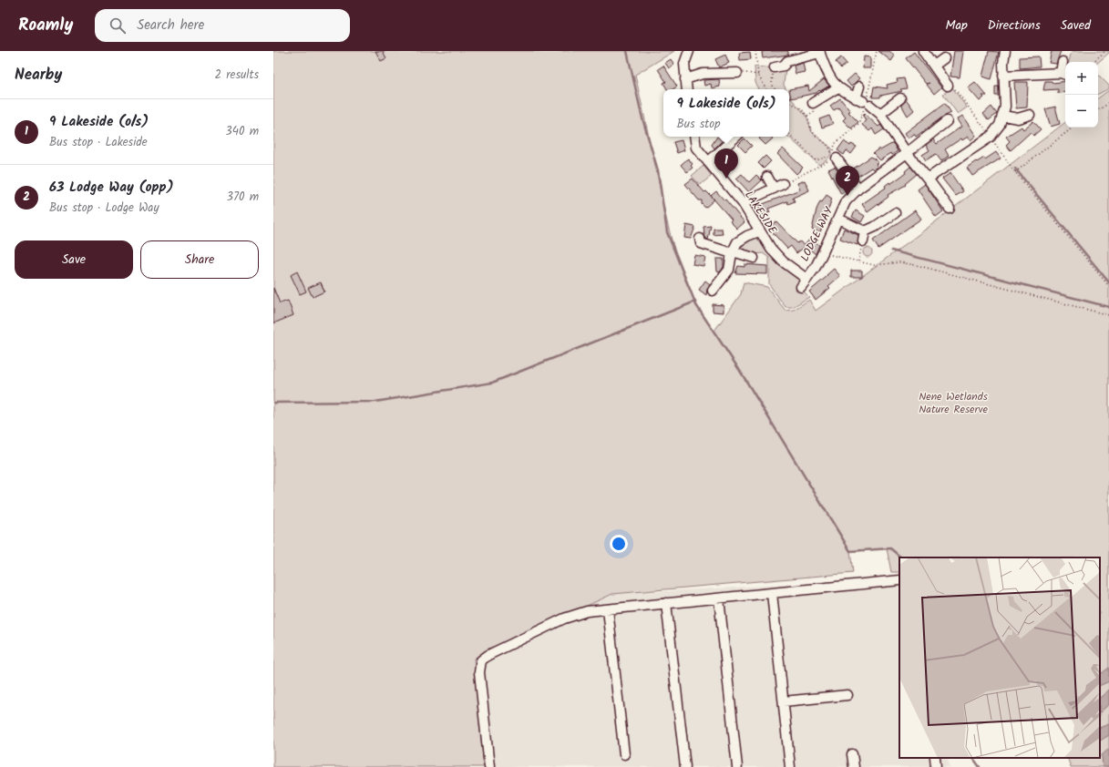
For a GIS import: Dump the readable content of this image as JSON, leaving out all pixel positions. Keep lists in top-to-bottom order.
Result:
{
  "streets": {
    "street": ["LAKESIDE", "LODGE WAY"]
  },
  "crossings": [
    ["LAKESIDE", "LODGE WAY"]
  ],
  "parks": ["Nene Wetlands Nature Reserve"],
  "page": {
    "header": "Roamly",
    "search": "Search here",
    "nav": ["Map", "Directions", "Saved"],
    "heading": ["Nearby", "2 results"],
    "map_buttons": ["+", "−"],
    "popup": ["9 Lakeside (o/s)", "Bus stop"],
    "list": [
      {
        "mark": "1",
        "name": "9 Lakeside (o/s)",
        "note": "Bus stop · Lakeside",
        "value": "340 m"
      },
      {
        "mark": "2",
        "name": "63 Lodge Way (opp)",
        "note": "Bus stop · Lodge Way",
        "value": "370 m"
      }
    ],
    "pins": ["1", "2"],
    "buttons": ["Save", "Share"]
  }
}
